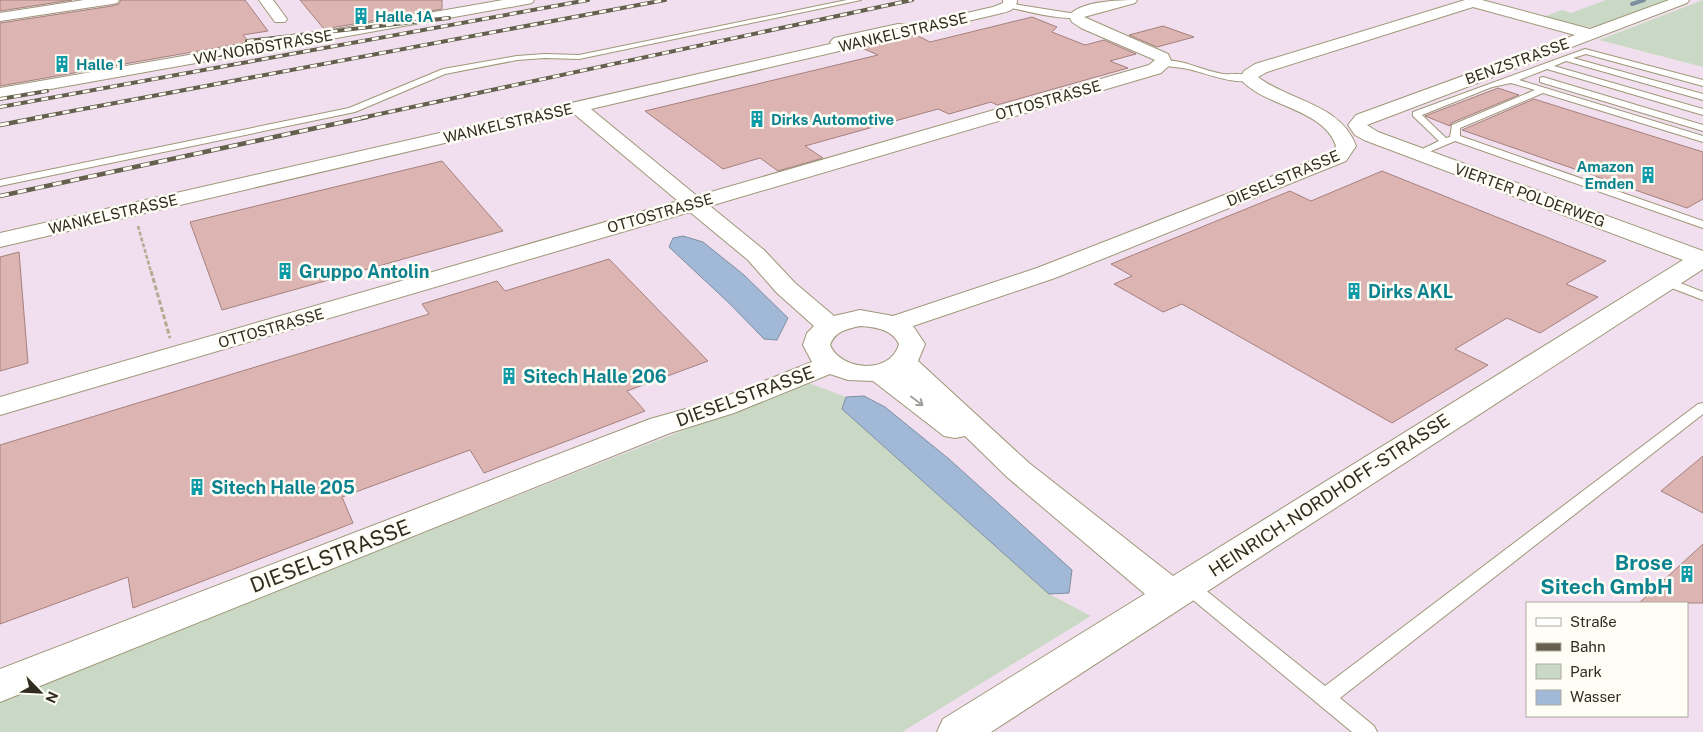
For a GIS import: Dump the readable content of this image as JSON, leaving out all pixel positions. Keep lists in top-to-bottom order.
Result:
{
  "streets": {
    "street": [
      "WANKELSTRASSE",
      "VW-NORDSTRASSE",
      "BENZSTRASSE",
      "OTTOSTRASSE",
      "DIESELSTRASSE",
      "VIERTER POLDERWEG",
      "HEINRICH-NORDHOFF-STRASSE"
    ]
  },
  "crossings": [
    ["BENZSTRASSE", "VIERTER POLDERWEG"],
    ["VIERTER POLDERWEG", "HEINRICH-NORDHOFF-STRASSE"]
  ],
  "places": {
    "building": [
      "Halle 1A",
      "Halle 1",
      "Dirks Automotive",
      "Amazon Emden",
      "Gruppo Antolin",
      "Dirks AKL",
      "Sitech Halle 206",
      "Sitech Halle 205",
      "Brose Sitech GmbH"
    ]
  },
  "legend": [
    "Straße",
    "Bahn",
    "Park",
    "Wasser"
  ],
  "north": "bottom right"
}
